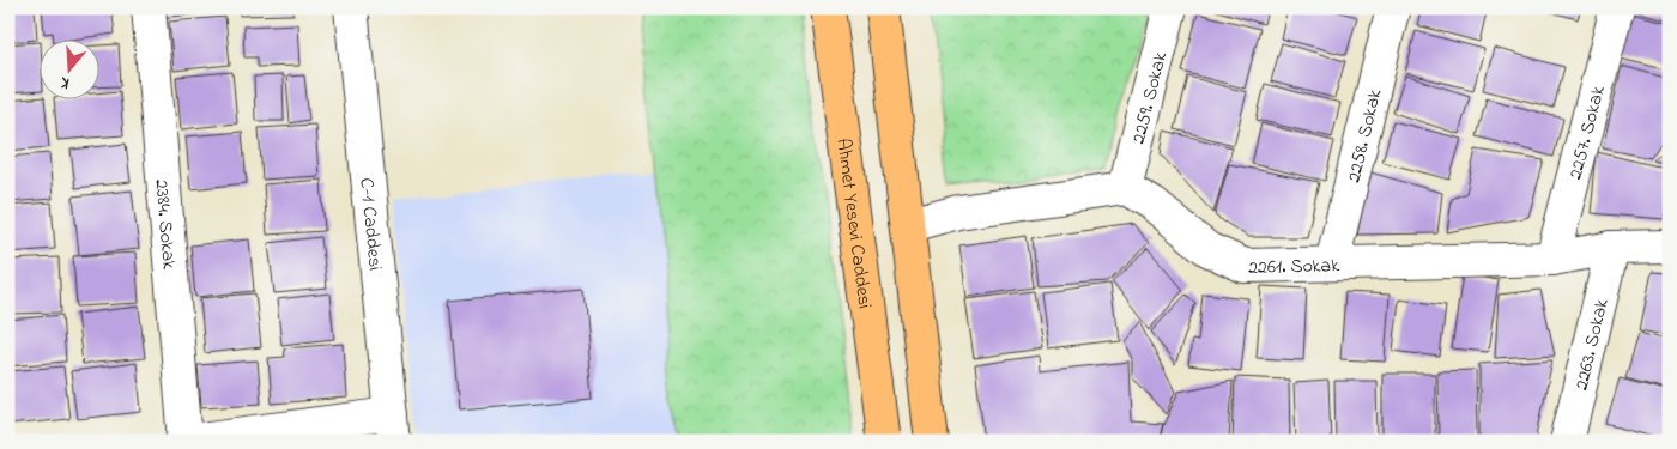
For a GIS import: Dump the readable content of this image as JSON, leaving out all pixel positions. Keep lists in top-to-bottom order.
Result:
{
  "streets": {
    "main road": ["Ahmet Yesevi Caddesi"],
    "street": [
      "2259. Sokak",
      "2257. Sokak",
      "2258. Sokak",
      "2384. Sokak",
      "C-1 Caddesi",
      "2261. Sokak",
      "2263. Sokak"
    ]
  },
  "crossings": [
    ["2259. Sokak", "2261. Sokak"],
    ["2257. Sokak", "2261. Sokak"],
    ["2258. Sokak", "2261. Sokak"],
    ["2261. Sokak", "2263. Sokak"]
  ],
  "north": "bottom"
}
